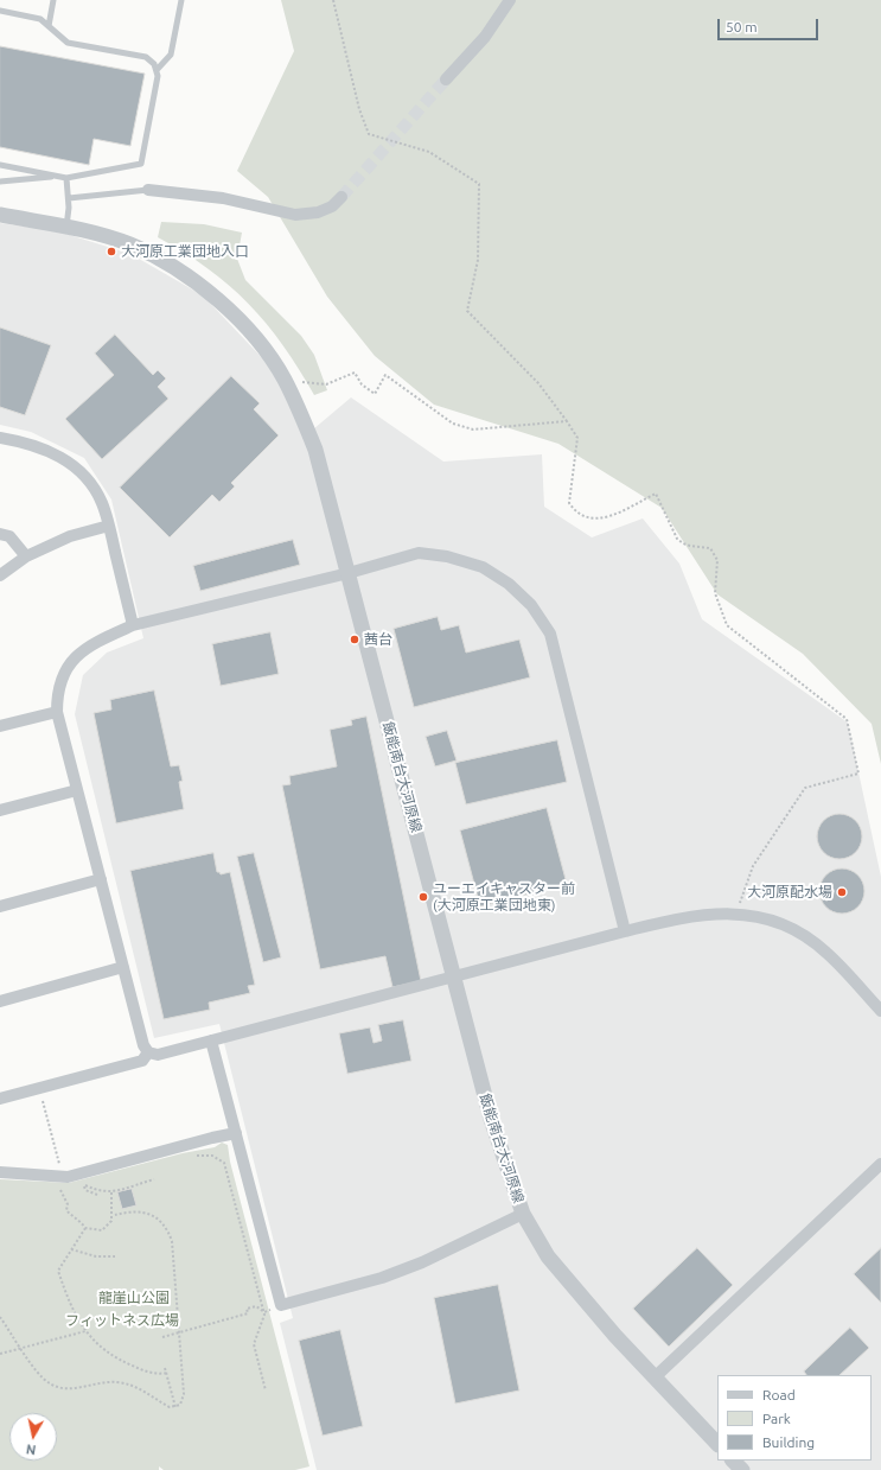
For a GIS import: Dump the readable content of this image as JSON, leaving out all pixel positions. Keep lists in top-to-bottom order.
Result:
{
  "streets": {
    "street": ["飯能南台大河原線"]
  },
  "parks": ["龍崖山公園", "フィットネス広場"],
  "places": [
    "大河原工業団地入口",
    "茜台",
    "大河原配水場",
    "ユーエイキャスター前 (大河原工業団地東)"
  ],
  "legend": ["Road", "Park", "Building"],
  "scale_bar": "50 m",
  "north": "bottom"
}
